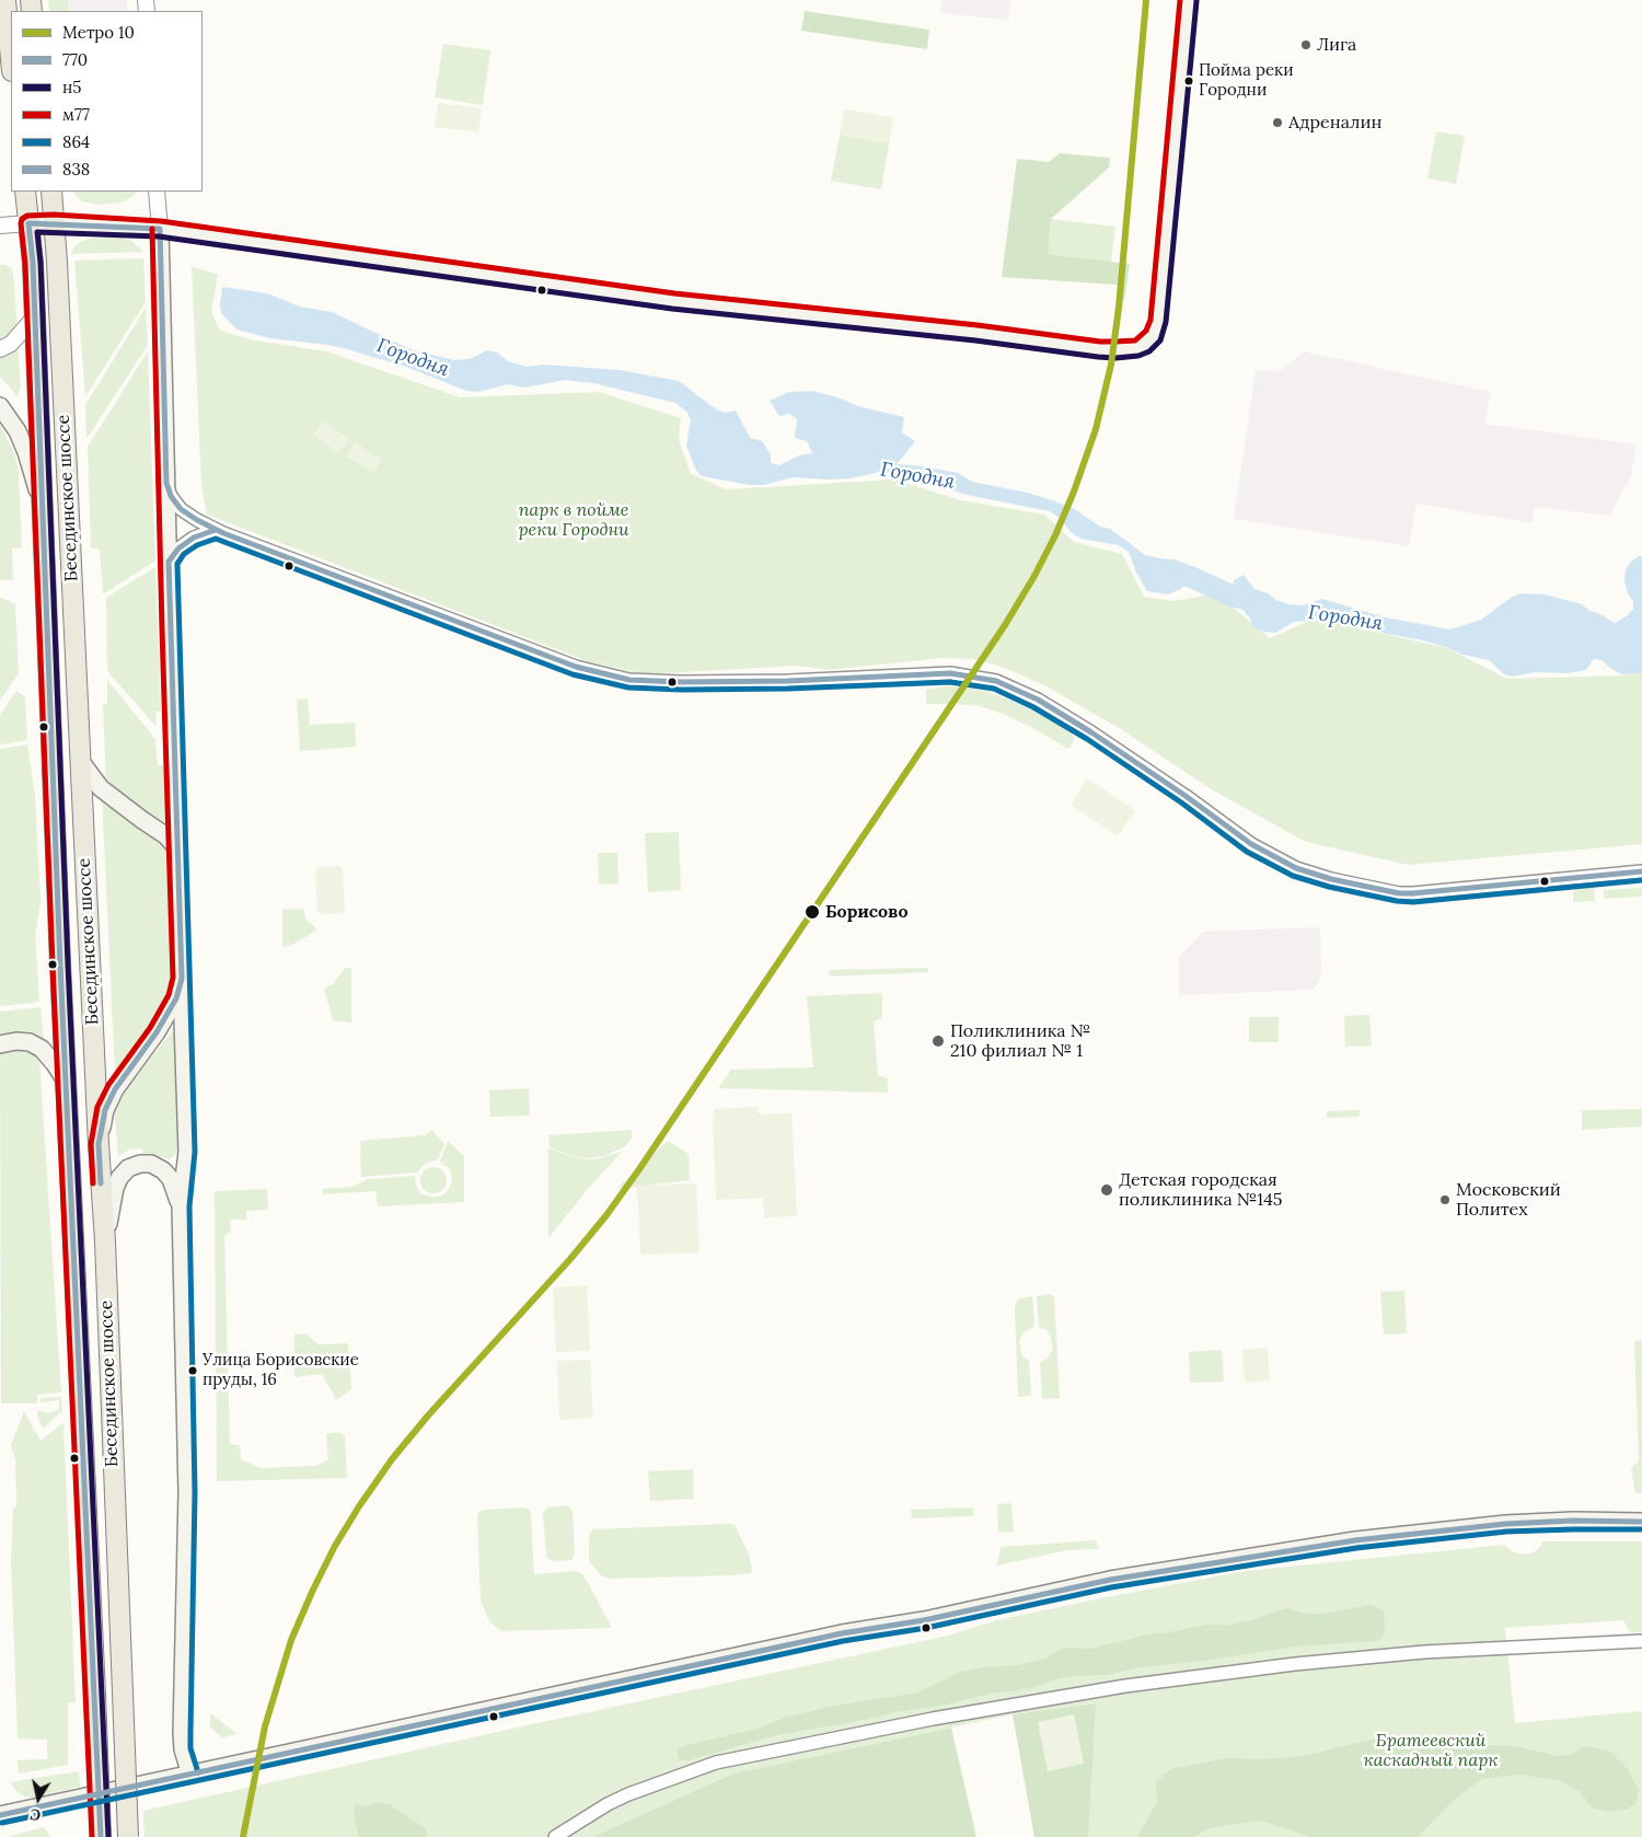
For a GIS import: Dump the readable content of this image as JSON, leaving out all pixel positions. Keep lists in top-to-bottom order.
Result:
{
  "streets": {
    "main road": ["Бесединское шоссе"]
  },
  "water": ["Городня"],
  "parks": ["парк в пойме реки Городни", "Братеевский каскадный парк"],
  "places": [
    "Лига",
    "Пойма реки Городни",
    "Адреналин",
    "Борисово",
    "Поликлиника № 210 филиал № 1",
    "Детская городская поликлиника №145",
    "Московский Политех",
    "Улица Борисовские пруды, 16"
  ],
  "lines": [
    "metro line 10",
    "transit line м77",
    "transit line н5",
    "transit line 770",
    "transit line 864",
    "transit line 838"
  ],
  "legend": [
    "Метро 10",
    "770",
    "н5",
    "м77",
    "864",
    "838"
  ],
  "north": "bottom"
}
